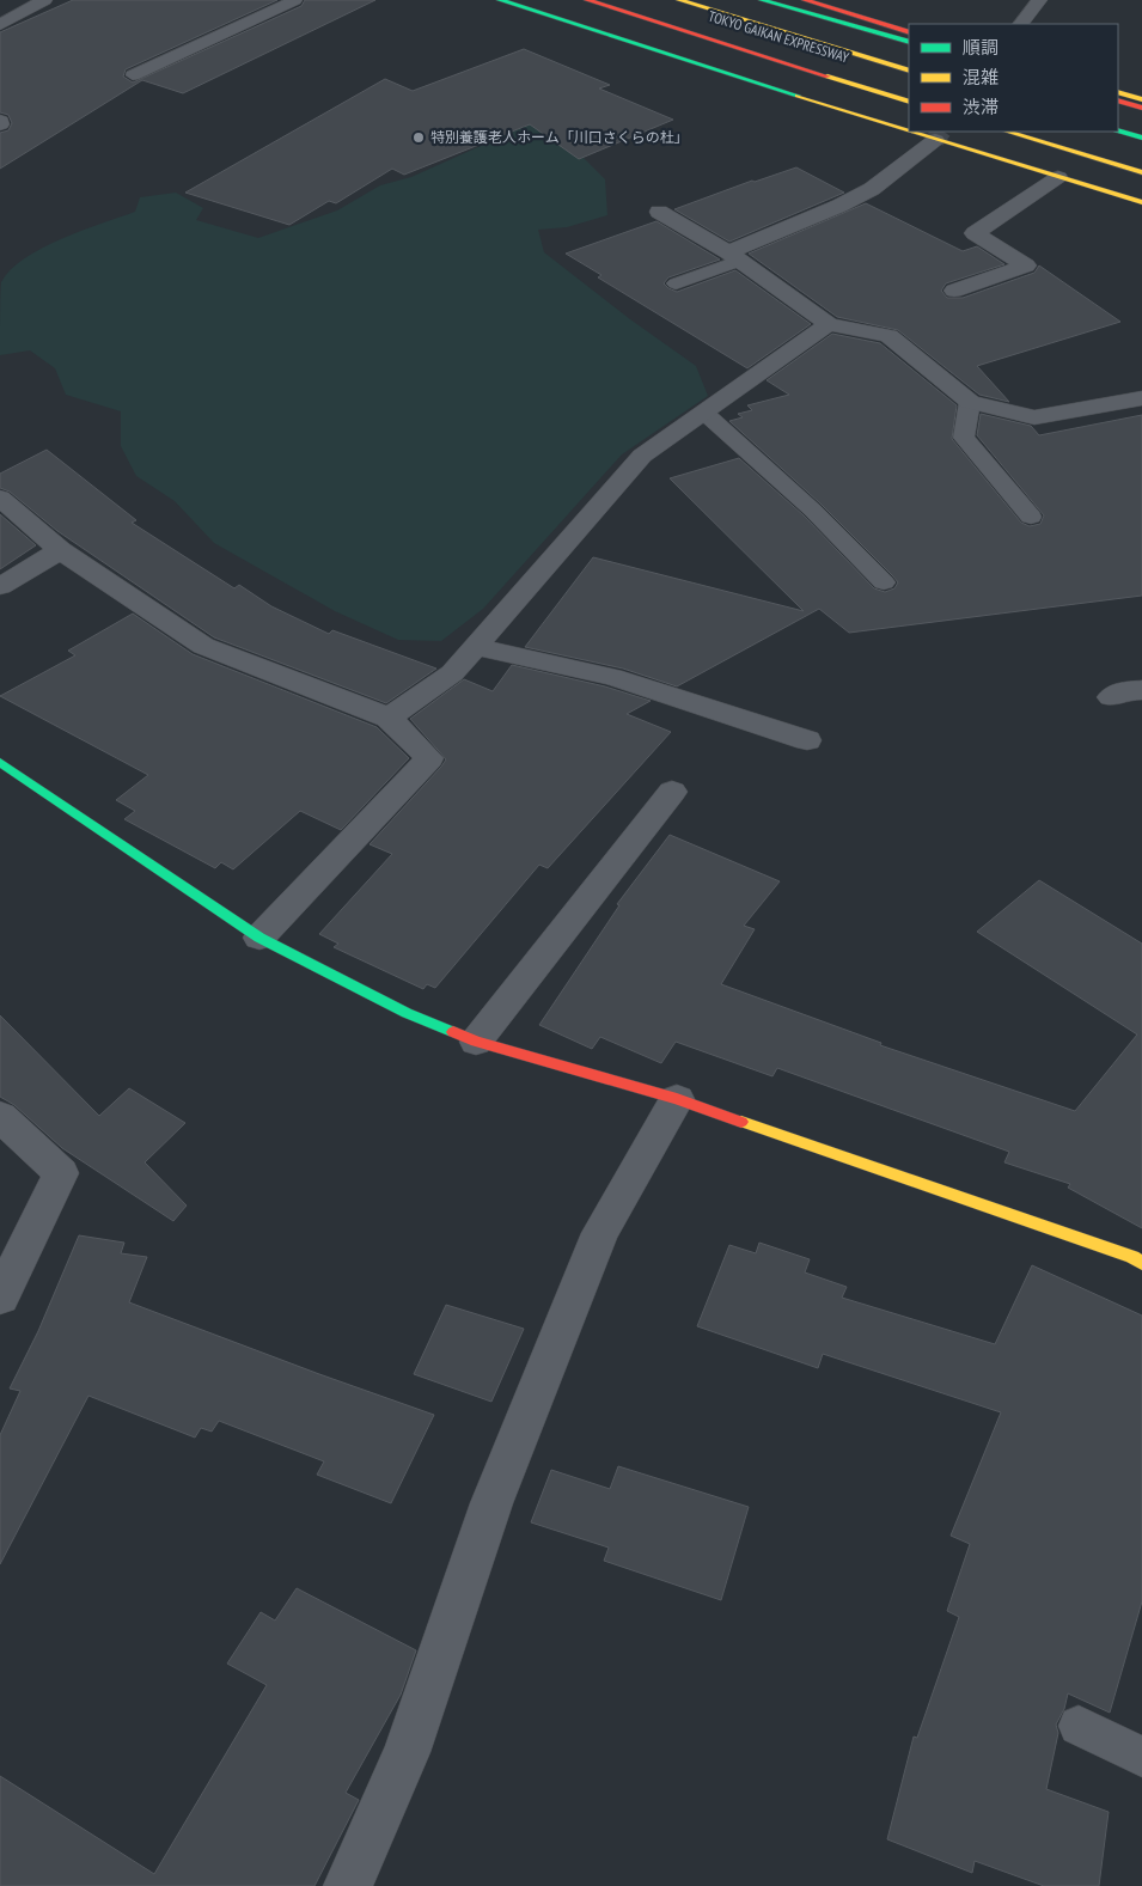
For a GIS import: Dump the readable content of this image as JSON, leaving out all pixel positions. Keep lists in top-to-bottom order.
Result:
{
  "streets": {
    "main road": ["TOKYO GAIKAN EXPRESSWAY"]
  },
  "places": ["特別養護老人ホーム「川口さくらの杜」"],
  "legend": ["順調", "混雑", "渋滞"]
}
